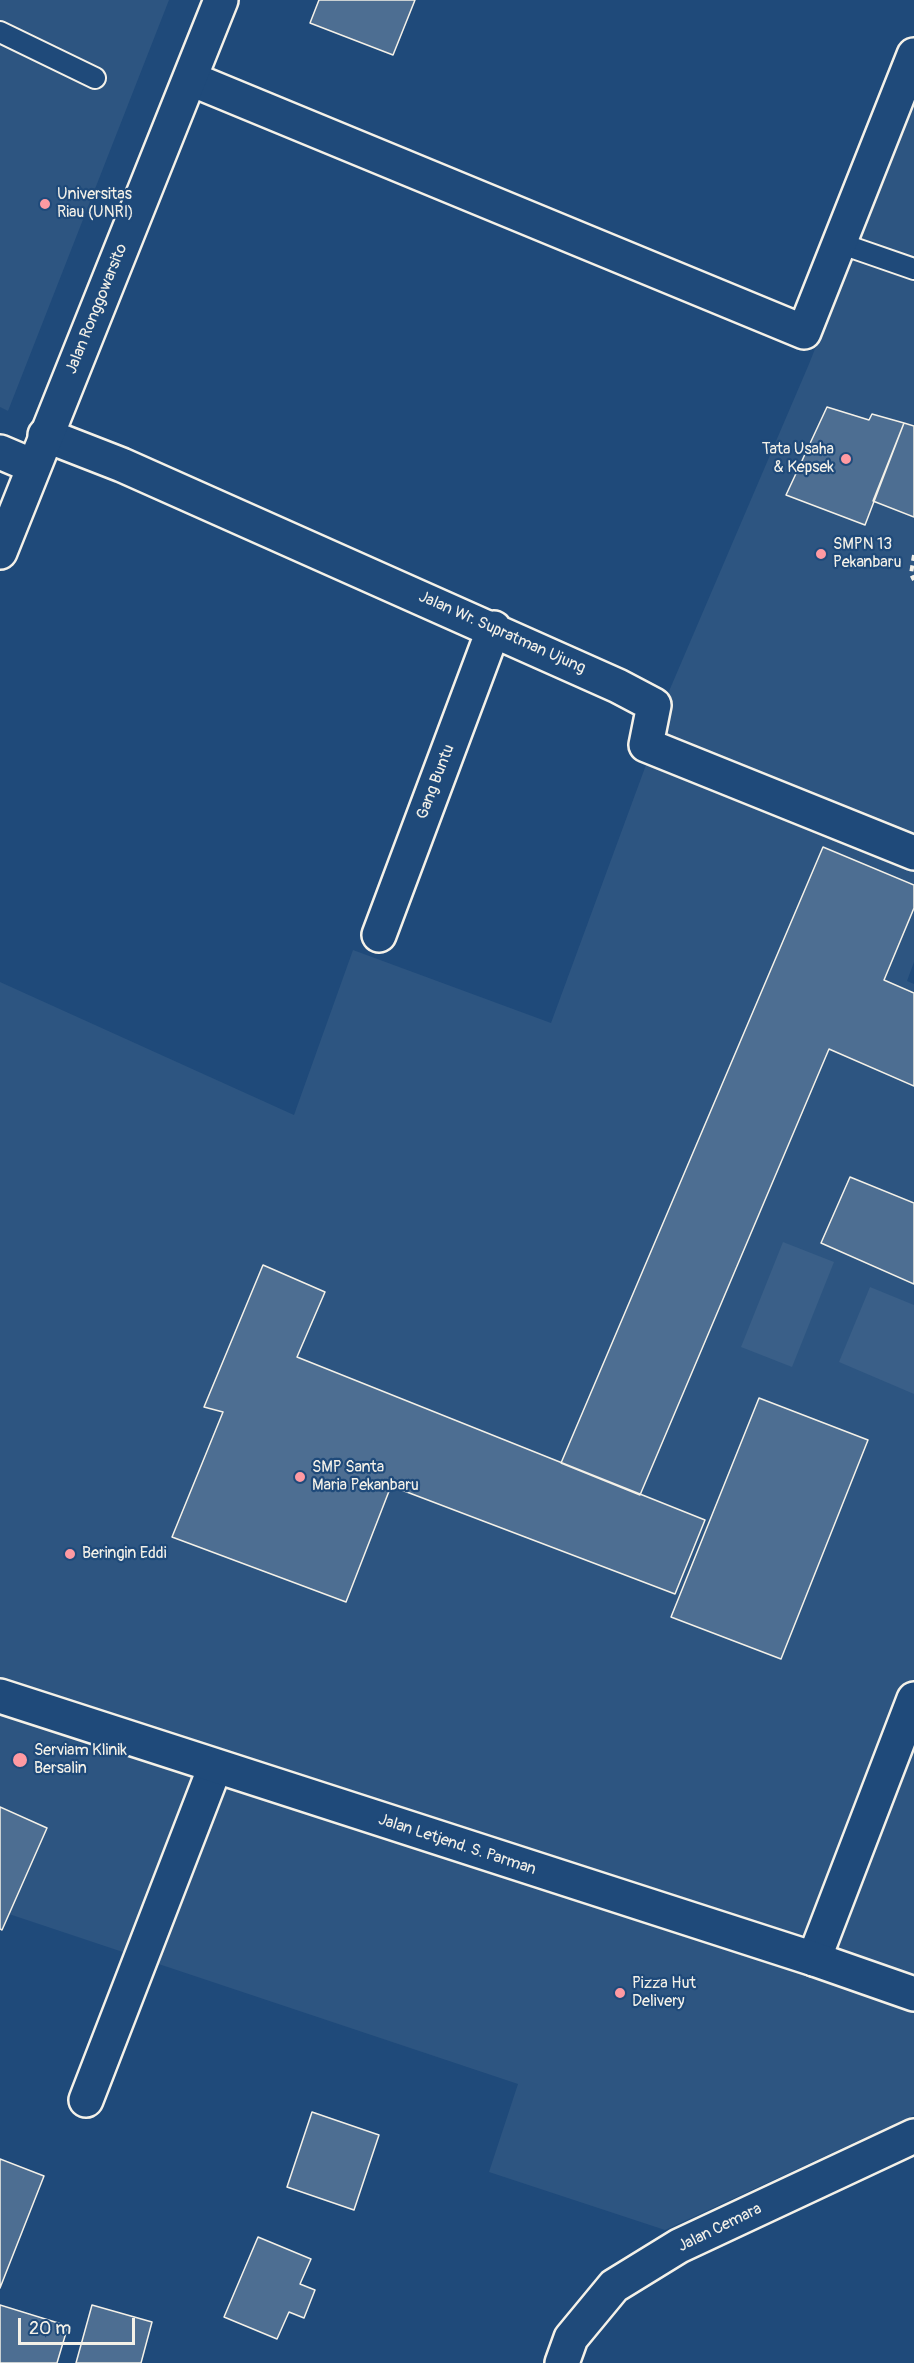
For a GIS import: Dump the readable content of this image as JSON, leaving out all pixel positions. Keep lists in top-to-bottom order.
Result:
{
  "streets": {
    "street": [
      "Jalan Ronggowarsito",
      "Jalan Wr. Supratman Ujung",
      "Gang Buntu",
      "Jalan Letjend. S. Parman",
      "Jalan Cemara"
    ]
  },
  "crossings": [
    ["Jalan Ronggowarsito", "Jalan Wr. Supratman Ujung"],
    ["Jalan Wr. Supratman Ujung", "Gang Buntu"]
  ],
  "places": [
    "Universitas Riau (UNRI)",
    "Tata Usaha & Kepsek",
    "SMPN 13 Pekanbaru",
    "SMP Santa Maria Pekanbaru",
    "Beringin Eddi",
    "Serviam Klinik Bersalin",
    "Pizza Hut Delivery"
  ],
  "scale_bar": "20 m"
}
